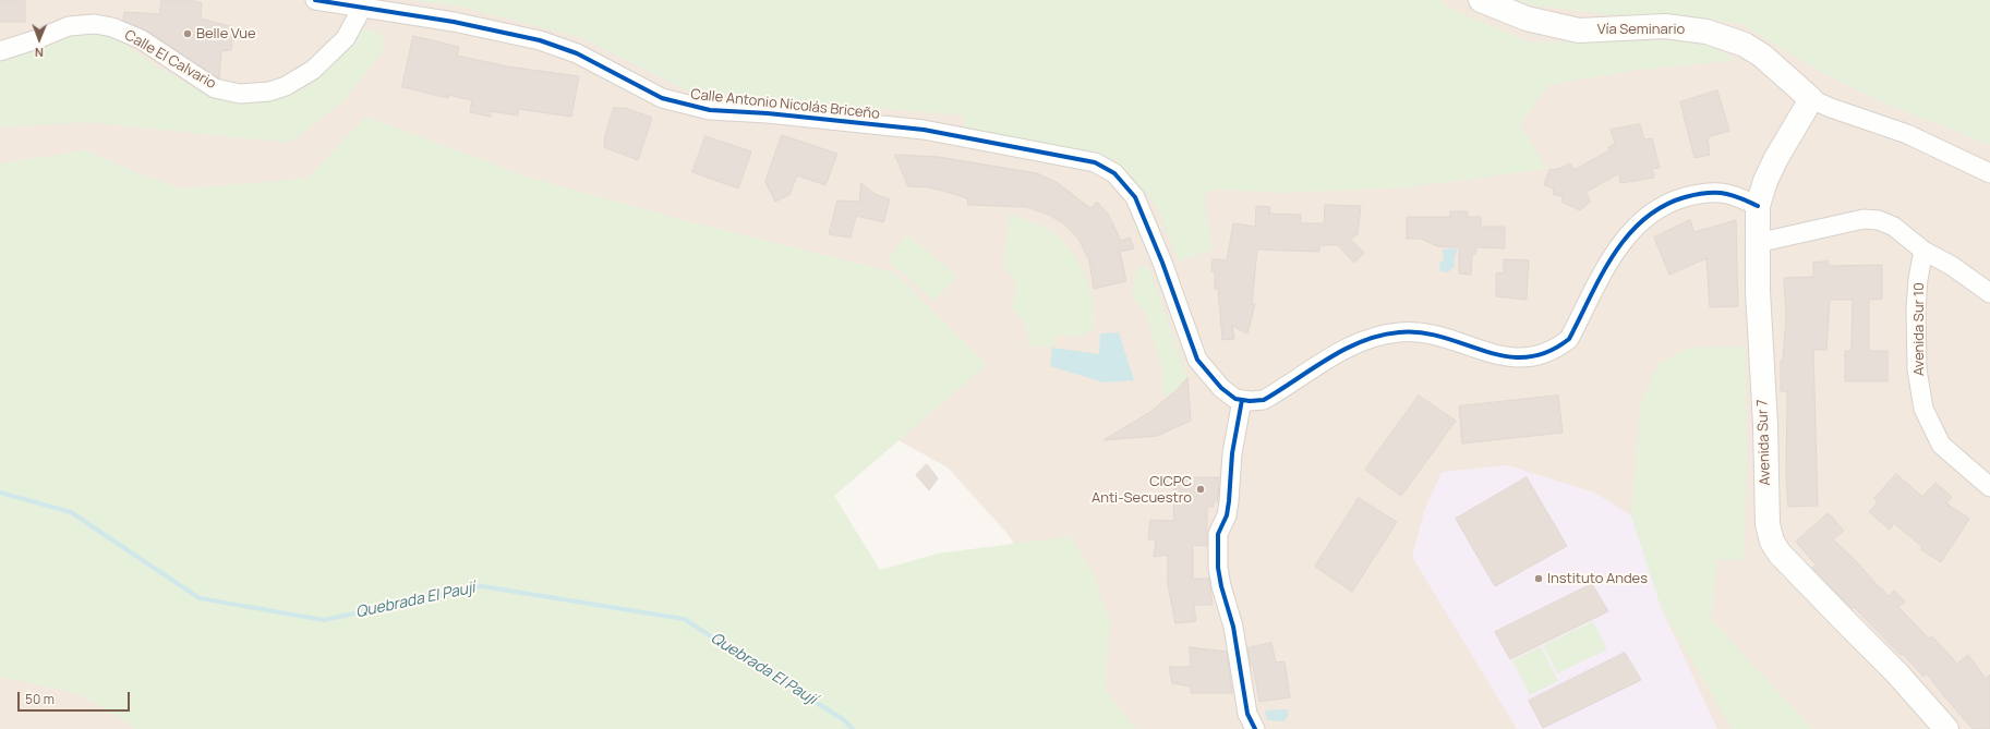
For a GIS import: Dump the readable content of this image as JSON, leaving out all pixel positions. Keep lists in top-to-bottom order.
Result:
{
  "streets": {
    "main road": ["Vía Seminario", "Avenida Sur 7"],
    "street": ["Calle El Calvario", "Calle Antonio Nicolás Briceño", "Avenida Sur 10"]
  },
  "crossings": [
    ["Vía Seminario", "Avenida Sur 7"],
    ["Calle El Calvario", "Calle Antonio Nicolás Briceño"],
    ["Calle Antonio Nicolás Briceño", "Avenida Sur 7"]
  ],
  "water": ["Quebrada El Paují"],
  "places": ["Belle Vue", "CICPC Anti-Secuestro", "Instituto Andes"],
  "scale_bar": "50 m",
  "north": "bottom"
}
